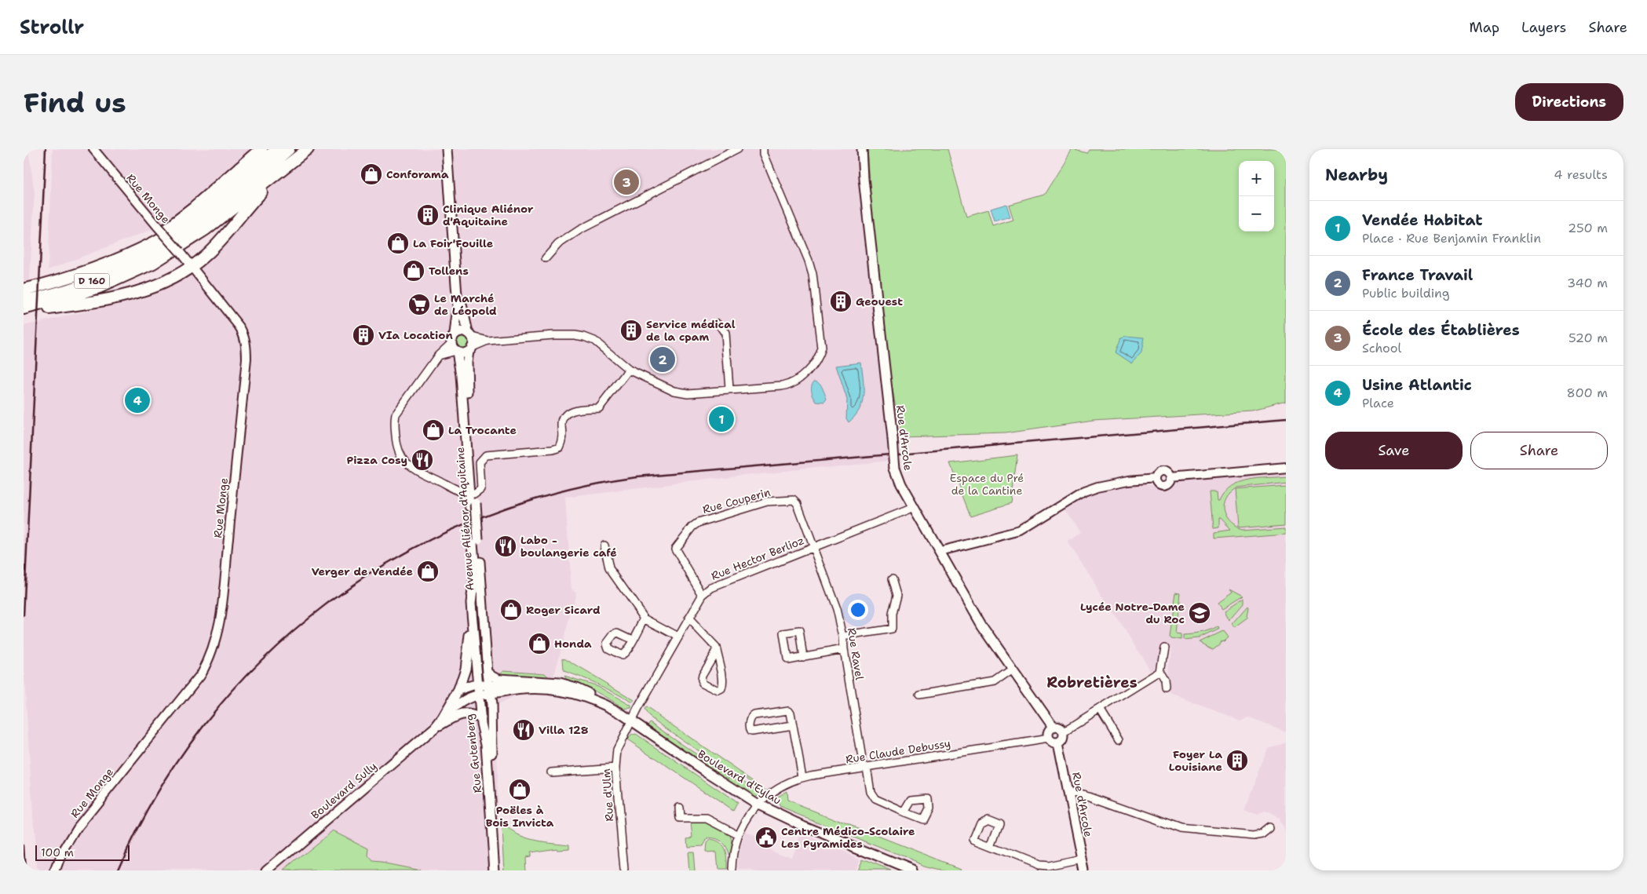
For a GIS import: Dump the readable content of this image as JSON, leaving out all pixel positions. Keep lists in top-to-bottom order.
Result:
{
  "streets": {
    "highway": ["D 160"],
    "main road": [
      "Rue d'Arcole",
      "Avenue Aliénor d'Aquitaine",
      "Rue Gutenberg",
      "Boulevard d'Eylau",
      "Boulevard Sully"
    ],
    "street": [
      "Rue Monge",
      "Rue Couperin",
      "Rue Hector Berlioz",
      "Rue Ravel",
      "Rue Claude Debussy",
      "Rue d'Ulm"
    ]
  },
  "crossings": [
    ["Rue d'Arcole", "Rue Hector Berlioz"],
    ["Rue d'Arcole", "Rue Claude Debussy"],
    ["Rue Couperin", "Rue Hector Berlioz"],
    ["Rue Couperin", "Rue Ravel"],
    ["Avenue Aliénor d'Aquitaine", "Rue Gutenberg"],
    ["Avenue Aliénor d'Aquitaine", "Boulevard d'Eylau"],
    ["Avenue Aliénor d'Aquitaine", "Boulevard Sully"],
    ["Rue Hector Berlioz", "Rue Ravel"],
    ["Rue Hector Berlioz", "Boulevard d'Eylau"],
    ["Rue Hector Berlioz", "Rue d'Ulm"],
    ["Rue Ravel", "Rue Claude Debussy"],
    ["Rue Claude Debussy", "Boulevard d'Eylau"],
    ["Rue Gutenberg", "Boulevard d'Eylau"],
    ["Rue Gutenberg", "Boulevard Sully"],
    ["Boulevard d'Eylau", "Boulevard Sully"],
    ["Boulevard d'Eylau", "Rue d'Ulm"]
  ],
  "districts": ["Robretières"],
  "parks": ["Espace du Pré de la Cantine"],
  "places": {
    "shop": [
      "Conforama",
      "La Foir'Fouille",
      "Tollens",
      "La Trocante",
      "Verger de Vendée",
      "Roger Sicard",
      "Honda",
      "Poëles à Bois Invicta"
    ],
    "building": [
      "Clinique Aliénor d'Aquitaine",
      "Geouest",
      "Service médical de la cpam",
      "VIa Location",
      "Foyer La Louisiane"
    ],
    "supermarket": ["Le Marché de Léopold"],
    "restaurant": ["Pizza Cosy", "Labo - boulangerie café", "Villa 128"],
    "school or university": ["Lycée Notre-Dame du Roc"],
    "public building": ["Centre Médico-Scolaire Les Pyramides"]
  },
  "scale_bar": "100 m",
  "page": {
    "header": "Strollr",
    "nav": ["Map", "Layers", "Share"],
    "buttons": [
      "Directions",
      ["Save", "Share"]
    ],
    "title": "Find us",
    "heading": ["Nearby", "4 results"],
    "map_buttons": ["+", "−"],
    "pins": [
      "3",
      "2",
      "4",
      "1"
    ],
    "list": [
      {
        "mark": "1",
        "name": "Vendée Habitat",
        "note": "Place · Rue Benjamin Franklin",
        "value": "250 m"
      },
      {
        "mark": "2",
        "name": "France Travail",
        "note": "Public building",
        "value": "340 m"
      },
      {
        "mark": "3",
        "name": "École des Établières",
        "note": "School",
        "value": "520 m"
      },
      {
        "mark": "4",
        "name": "Usine Atlantic",
        "note": "Place",
        "value": "800 m"
      }
    ],
    "scale": "100 m"
  }
}
